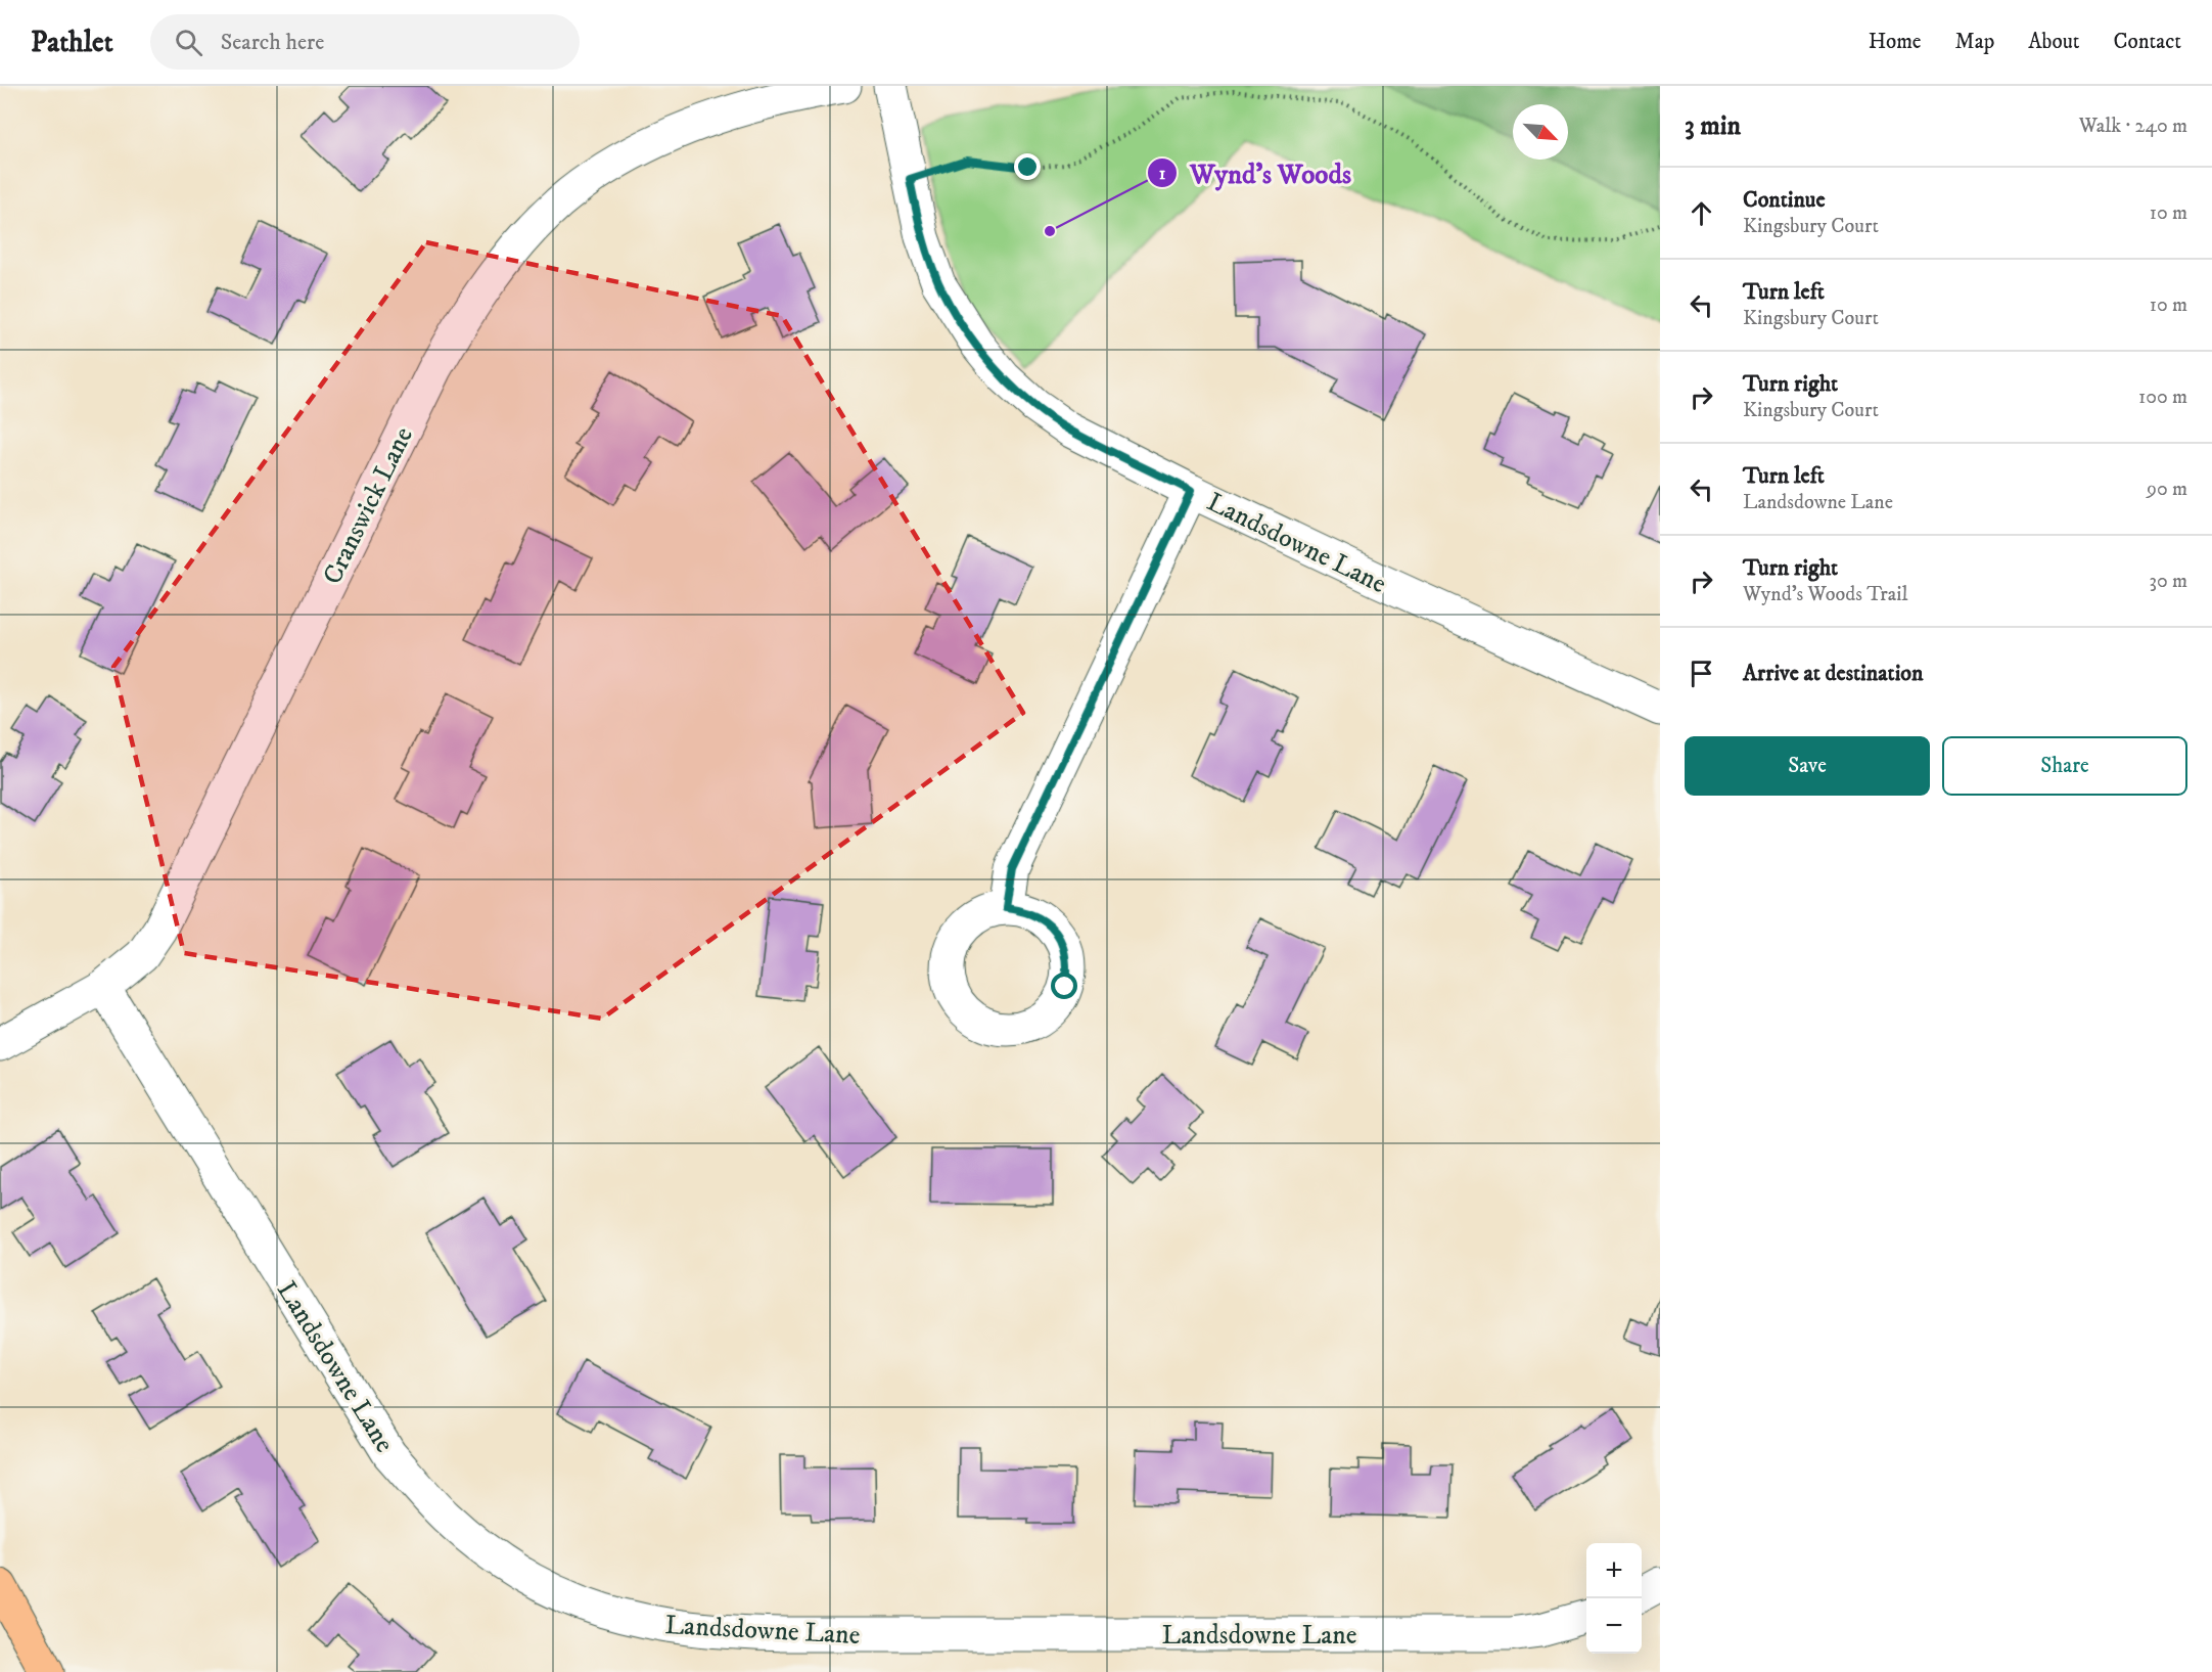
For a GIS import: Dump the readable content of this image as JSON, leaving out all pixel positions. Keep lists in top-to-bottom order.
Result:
{
  "streets": {
    "street": ["Cranswick Lane", "Landsdowne Lane"]
  },
  "crossings": [
    ["Cranswick Lane", "Landsdowne Lane"]
  ],
  "places": ["Wynd's Woods"],
  "north": "bottom right",
  "page": {
    "header": "Pathlet",
    "search": "Search here",
    "nav": [
      "Home",
      "Map",
      "About",
      "Contact"
    ],
    "heading": ["3 min", "Walk · 240 m"],
    "list": [
      ["Continue", "Kingsbury Court", "10 m"],
      ["Turn left", "Kingsbury Court", "10 m"],
      ["Turn right", "Kingsbury Court", "100 m"],
      ["Turn left", "Landsdowne Lane", "90 m"],
      ["Turn right", "Wynd's Woods Trail", "30 m"],
      "Arrive at destination"
    ],
    "buttons": ["Save", "Share"],
    "map_buttons": ["+", "−"]
  }
}
